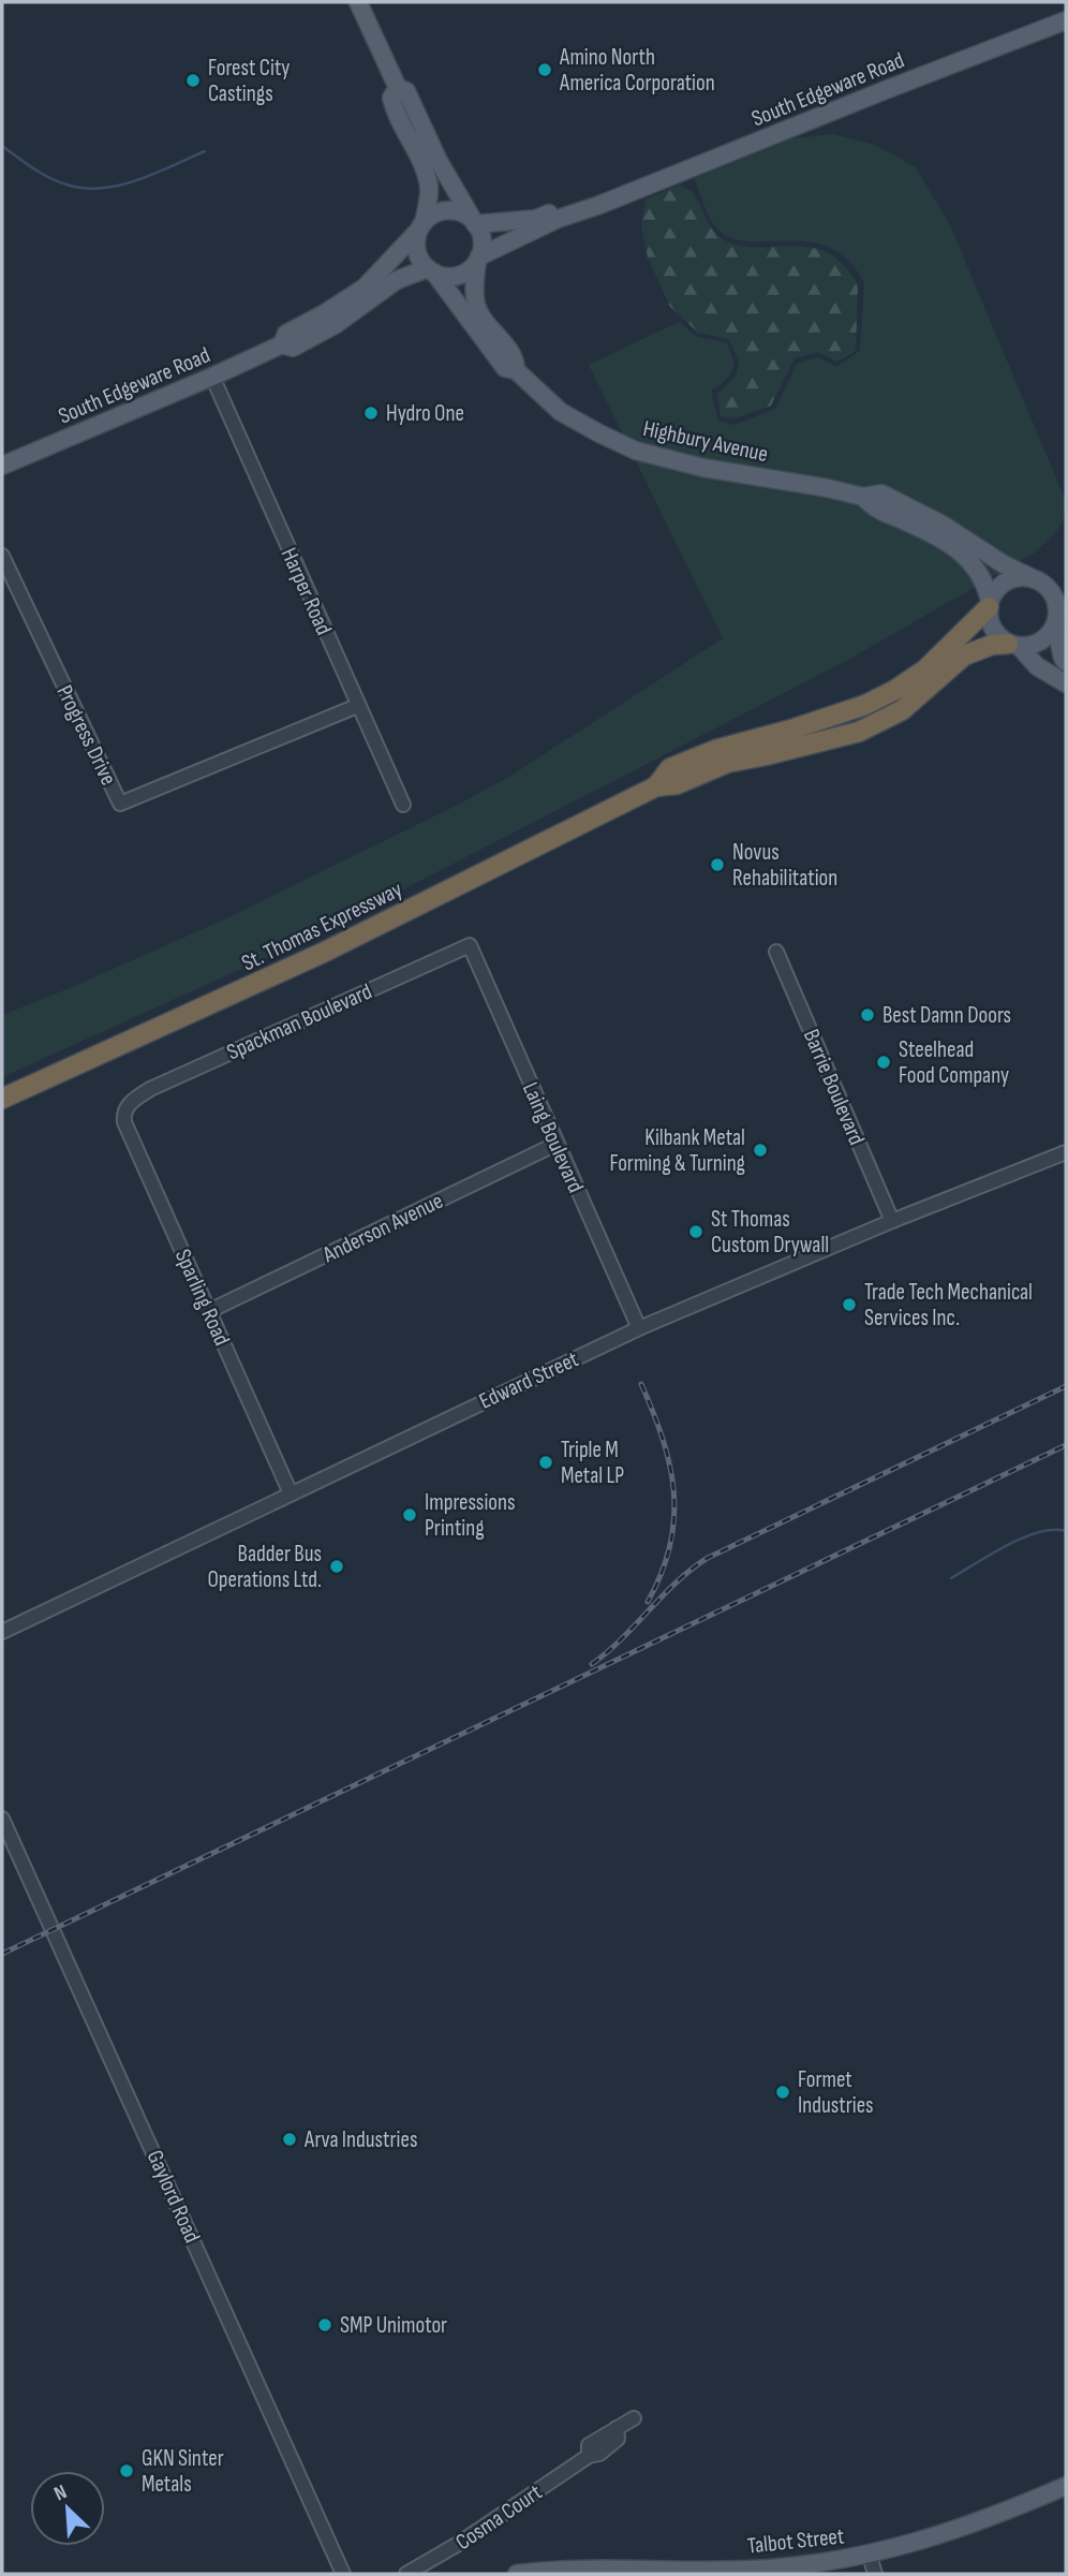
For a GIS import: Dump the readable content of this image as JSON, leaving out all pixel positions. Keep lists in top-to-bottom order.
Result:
{
  "streets": {
    "highway": ["St. Thomas Expressway"],
    "main road": ["South Edgeware Road", "Highbury Avenue", "Talbot Street"],
    "street": [
      "Harper Road",
      "Progress Drive",
      "Spackman Boulevard",
      "Barrie Boulevard",
      "Laing Boulevard",
      "Anderson Avenue",
      "Sparling Road",
      "Edward Street",
      "Gaylord Road",
      "Cosma Court"
    ]
  },
  "crossings": [
    ["South Edgeware Road", "Highbury Avenue"],
    ["South Edgeware Road", "Harper Road"],
    ["Highbury Avenue", "St. Thomas Expressway"],
    ["Harper Road", "Progress Drive"],
    ["Spackman Boulevard", "Laing Boulevard"],
    ["Spackman Boulevard", "Sparling Road"],
    ["Barrie Boulevard", "Edward Street"],
    ["Laing Boulevard", "Anderson Avenue"],
    ["Laing Boulevard", "Edward Street"],
    ["Anderson Avenue", "Sparling Road"],
    ["Sparling Road", "Edward Street"]
  ],
  "places": [
    "Amino North America Corporation",
    "Forest City Castings",
    "Hydro One",
    "Novus Rehabilitation",
    "Best Damn Doors",
    "Steelhead Food Company",
    "Kilbank Metal Forming & Turning",
    "St Thomas Custom Drywall",
    "Trade Tech Mechanical Services Inc.",
    "Triple M Metal LP",
    "Impressions Printing",
    "Badder Bus Operations Ltd.",
    "Formet Industries",
    "Arva Industries",
    "SMP Unimotor",
    "GKN Sinter Metals"
  ],
  "north": "top left"
}
